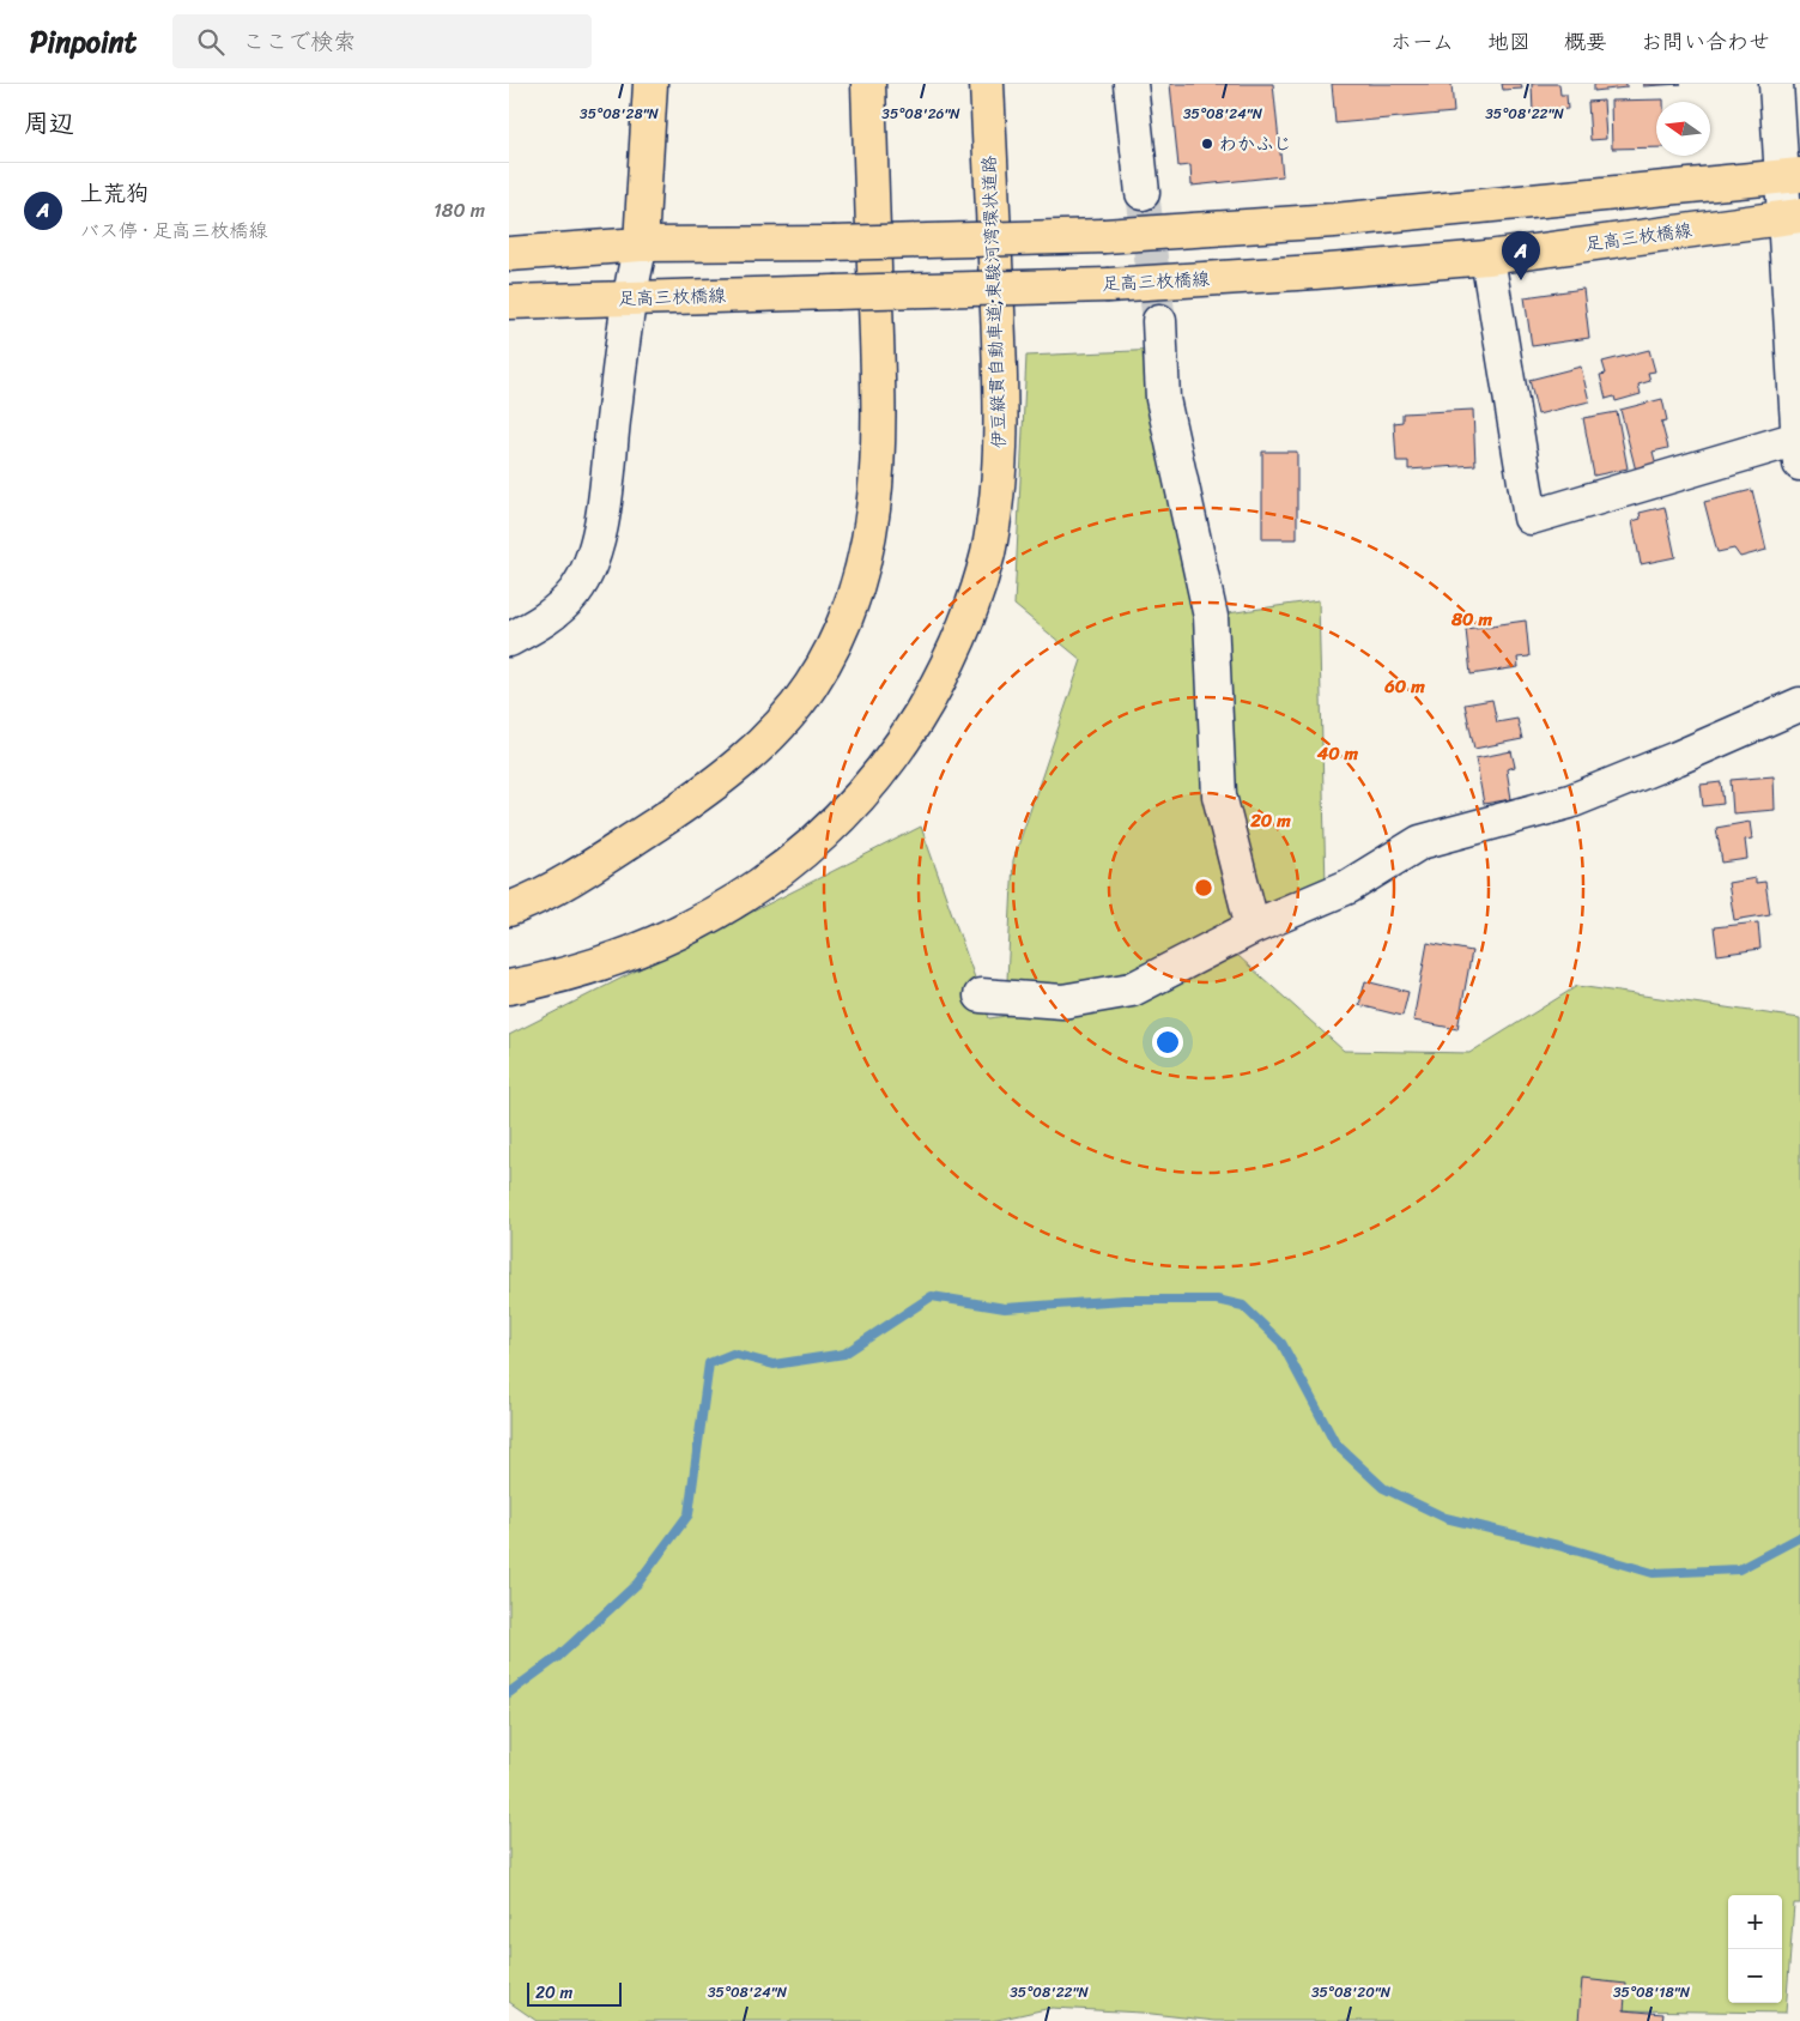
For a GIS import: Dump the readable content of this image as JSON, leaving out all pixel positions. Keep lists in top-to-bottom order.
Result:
{
  "streets": {
    "main road": ["足高三枚橋線", "伊豆縦貫自動車道;東駿河湾環状道路"]
  },
  "places": ["わかふじ"],
  "scale_bar": "20 m",
  "north": "left",
  "page": {
    "header": "Pinpoint",
    "search": "ここで検索",
    "nav": [
      "ホーム",
      "地図",
      "概要",
      "お問い合わせ"
    ],
    "heading": "周辺",
    "list": [
      {
        "mark": "A",
        "name": "上荒狗",
        "note": "バス停 · 足高三枚橋線",
        "value": "180 m"
      }
    ],
    "pins": "A",
    "map_buttons": ["+", "−"],
    "scale": "20 m"
  },
  "coordinates": [
    "35°08'28\"N",
    "35°08'26\"N",
    "35°08'24\"N",
    "35°08'22\"N",
    "35°08'20\"N",
    "35°08'18\"N"
  ],
  "rings": [
    "80 m",
    "60 m",
    "40 m",
    "20 m"
  ]
}
